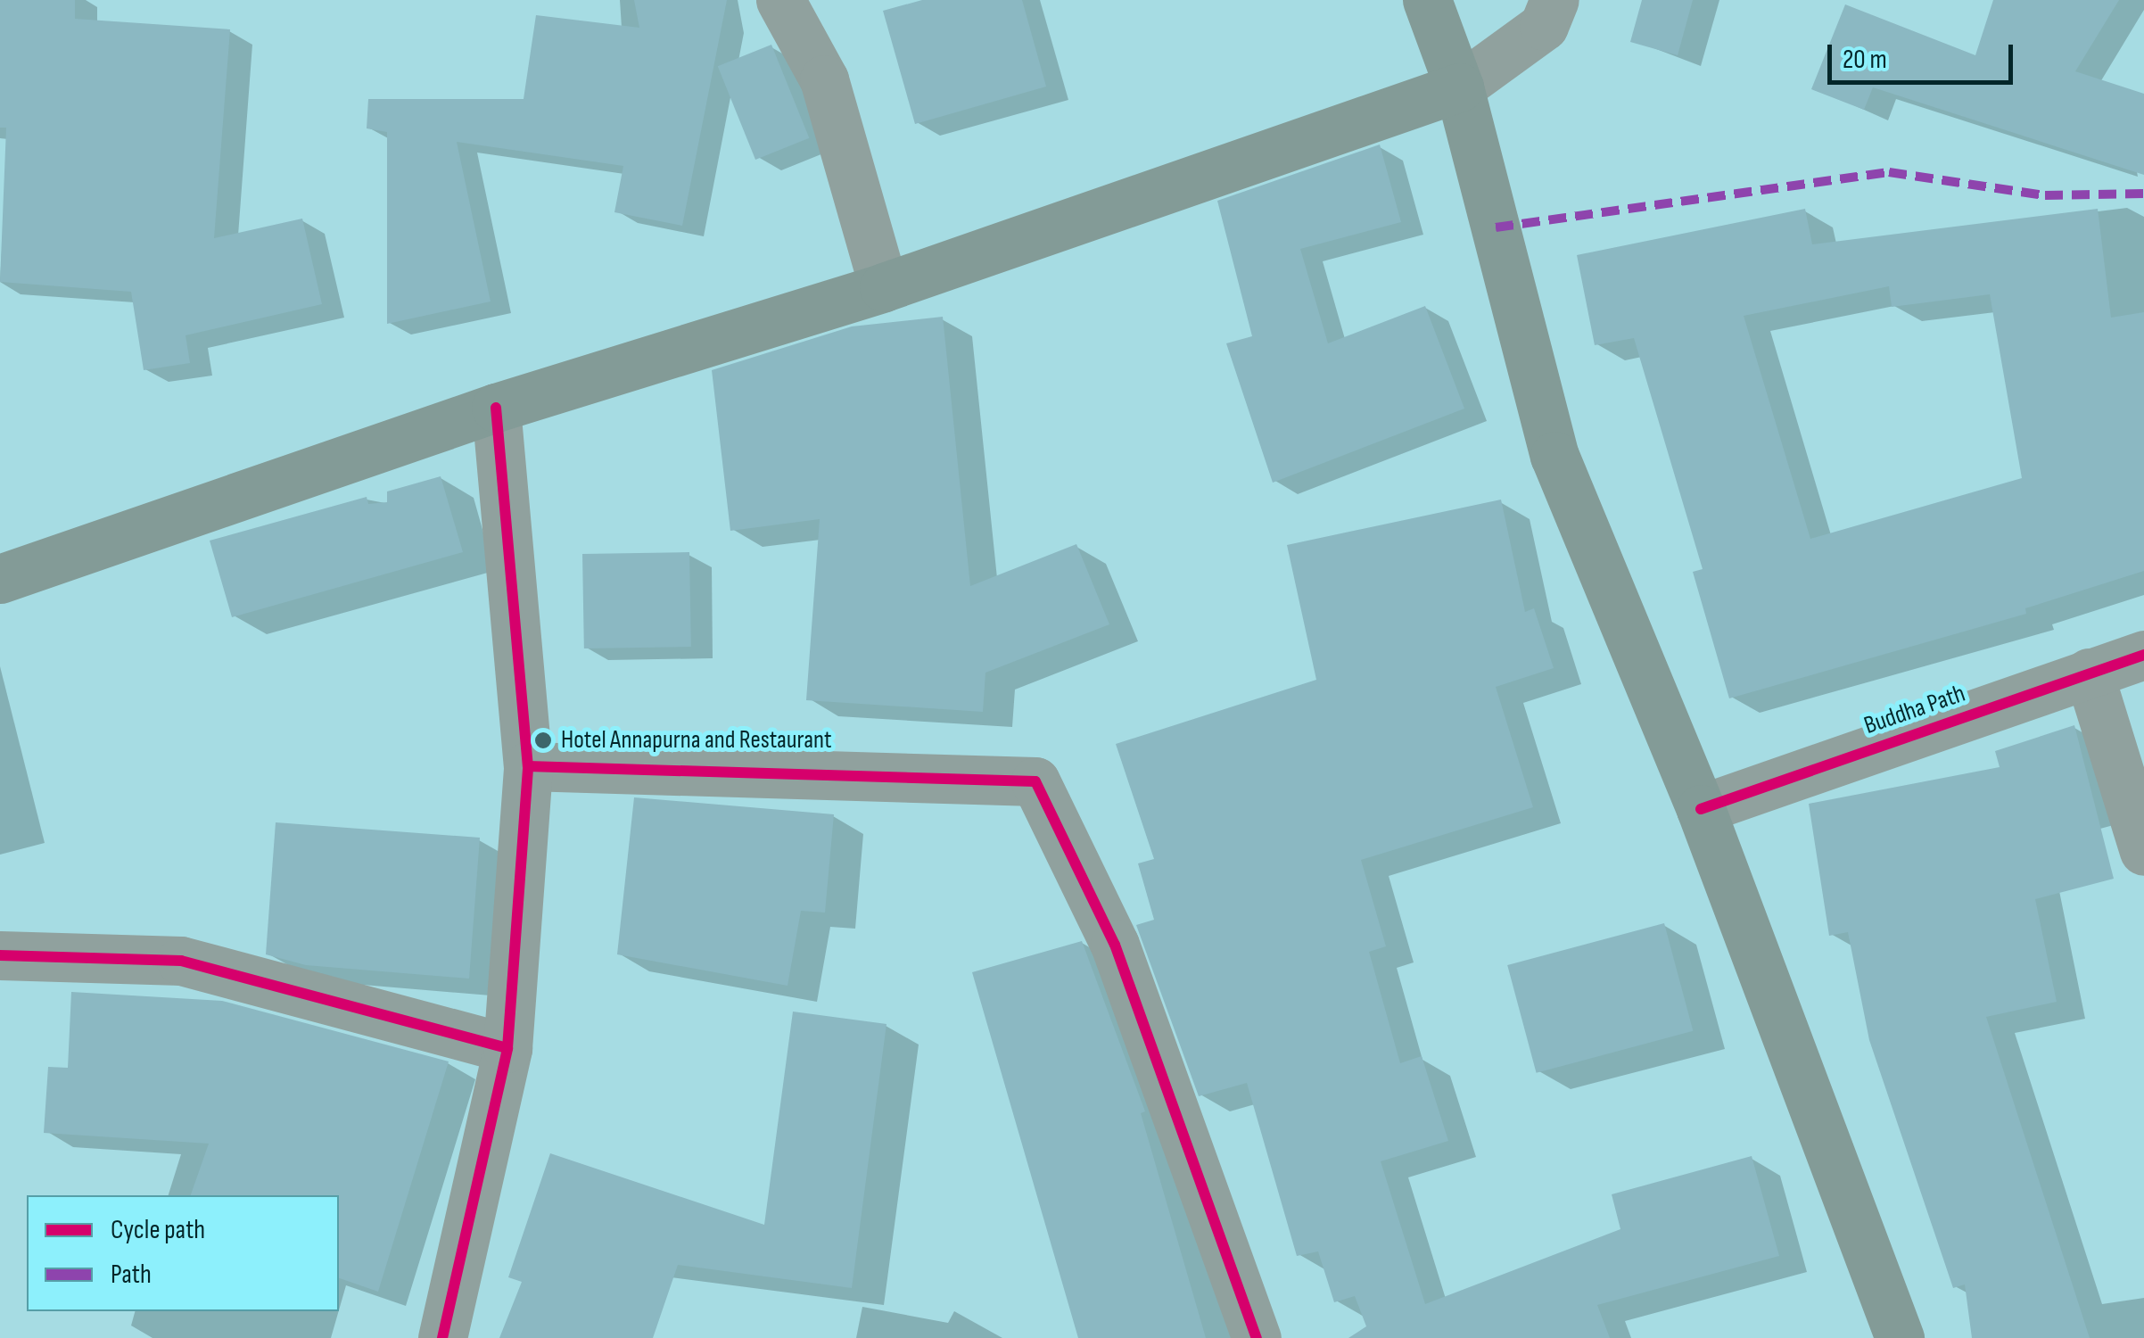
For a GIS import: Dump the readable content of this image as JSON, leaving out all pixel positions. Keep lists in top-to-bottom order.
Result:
{
  "streets": {
    "street": ["Buddha Path"]
  },
  "places": ["Hotel Annapurna and Restaurant"],
  "legend": ["Cycle path", "Path"],
  "scale_bar": "20 m"
}
